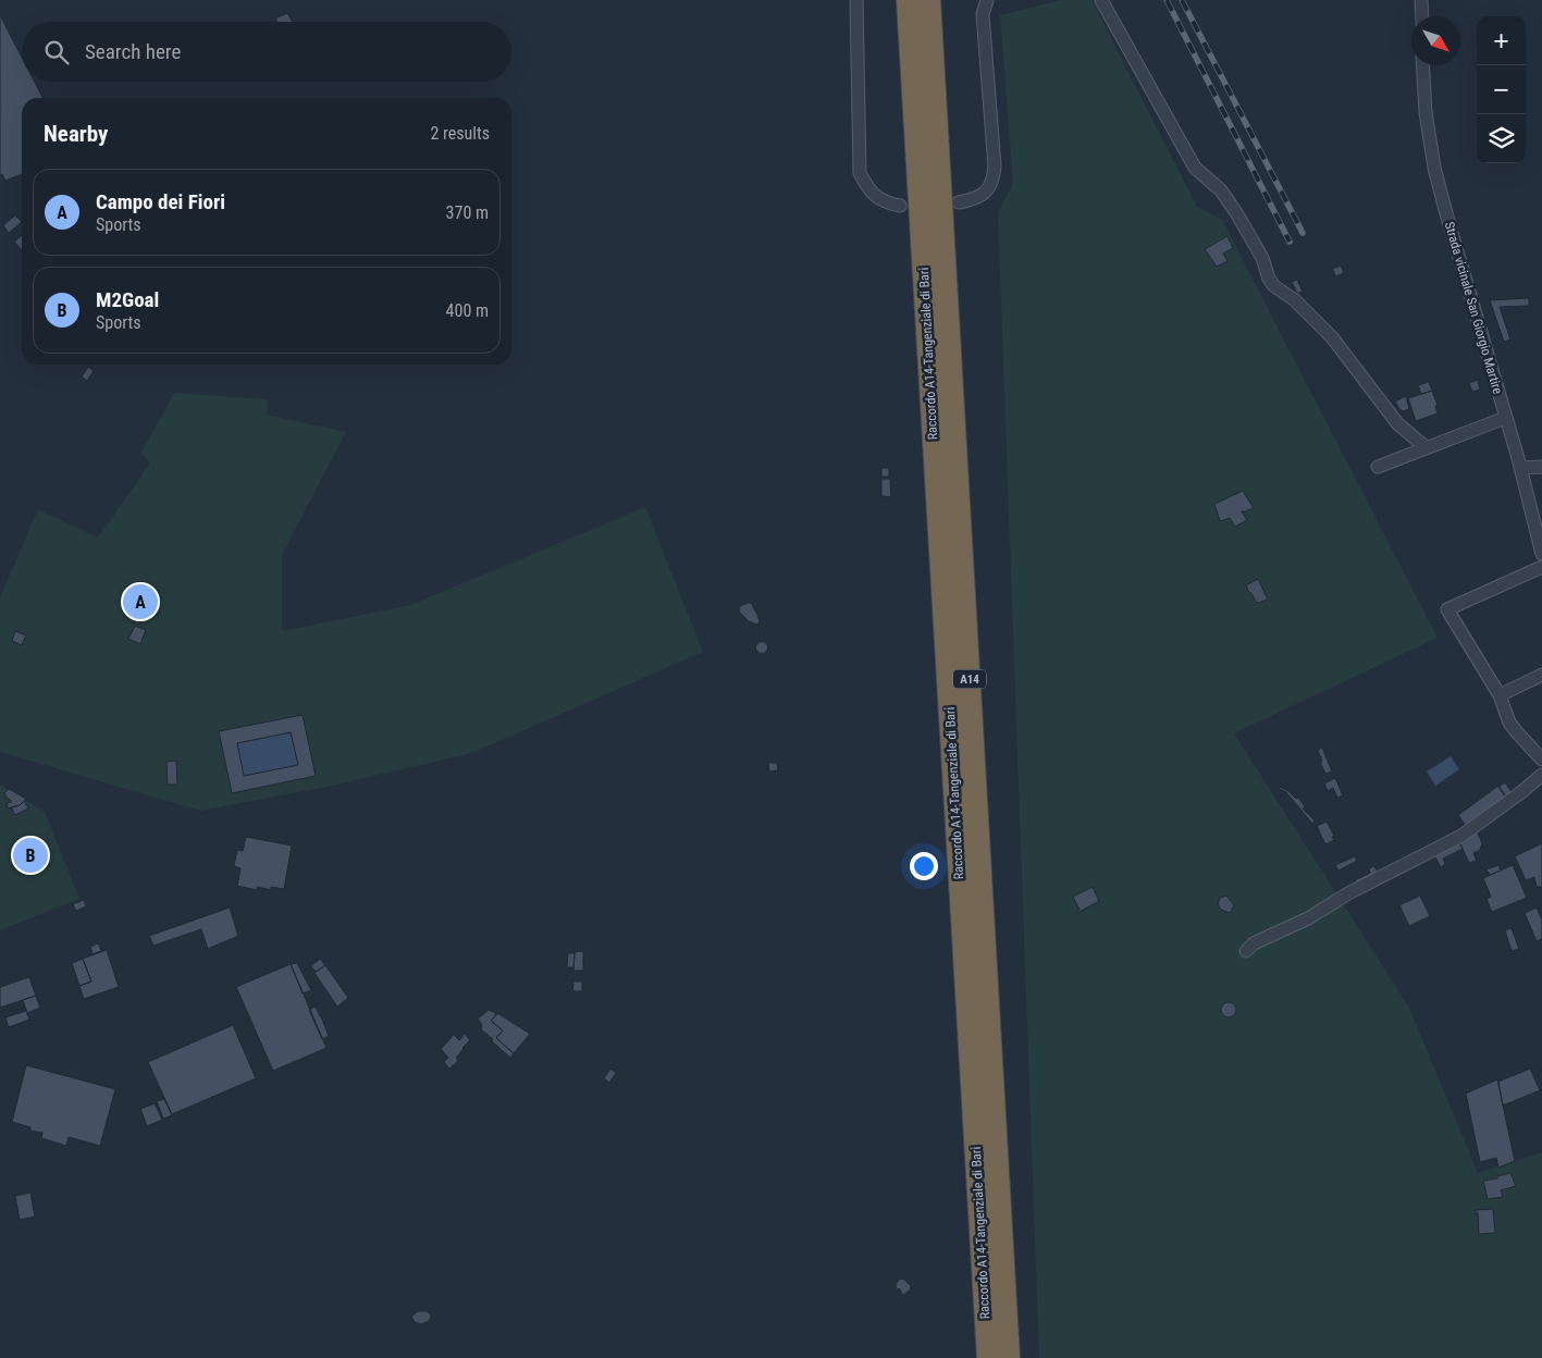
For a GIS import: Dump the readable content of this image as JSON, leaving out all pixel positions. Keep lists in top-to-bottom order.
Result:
{
  "streets": {
    "highway": ["Raccordo A14-Tangenziale di Bari", "A14"],
    "street": ["Strada vicinale San Giorgio Martire"]
  },
  "north": "bottom right",
  "page": {
    "map_buttons": ["+", "−"],
    "search": "Search here",
    "heading": ["Nearby", "2 results"],
    "list": [
      {
        "mark": "A",
        "name": "Campo dei Fiori",
        "note": "Sports",
        "value": "370 m"
      },
      {
        "mark": "B",
        "name": "M2Goal",
        "note": "Sports",
        "value": "400 m"
      }
    ],
    "pins": ["A", "B"]
  }
}
